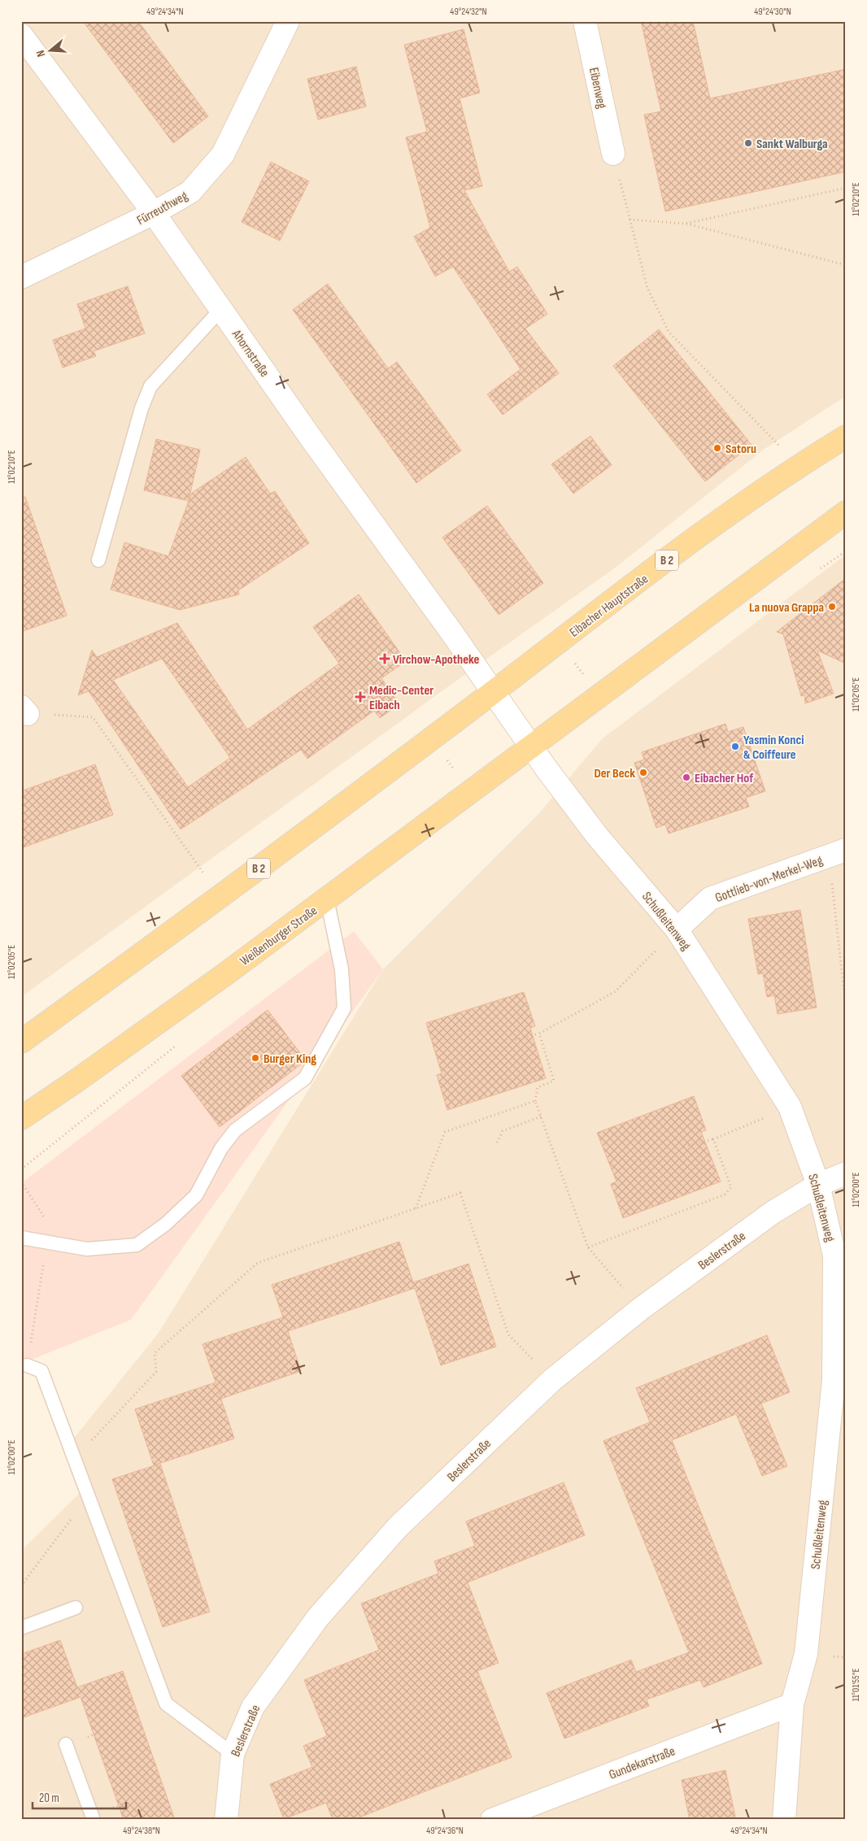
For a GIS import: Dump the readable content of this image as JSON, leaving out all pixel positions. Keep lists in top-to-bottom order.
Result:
{
  "streets": {
    "main road": ["B 2", "Eibacher Hauptstraße", "Weißenburger Straße"],
    "street": [
      "Eibenweg",
      "Fürreuthweg",
      "Ahornstraße",
      "Gottlieb-von-Merkel-Weg",
      "Schußleitenweg",
      "Beslerstraße",
      "Gundekarstraße"
    ]
  },
  "crossings": [
    ["Fürreuthweg", "Ahornstraße"],
    ["Ahornstraße", "B 2"],
    ["Ahornstraße", "Eibacher Hauptstraße"],
    ["Ahornstraße", "Schußleitenweg"],
    ["B 2", "Eibacher Hauptstraße"],
    ["B 2", "Schußleitenweg"],
    ["Eibacher Hauptstraße", "Schußleitenweg"],
    ["Gottlieb-von-Merkel-Weg", "Schußleitenweg"],
    ["Schußleitenweg", "Weißenburger Straße"],
    ["Schußleitenweg", "Beslerstraße"],
    ["Schußleitenweg", "Gundekarstraße"]
  ],
  "places": {
    "other": [
      "Sankt Walburga",
      "Satoru",
      "La nuova Grappa",
      "Yasmin Konci & Coiffeure",
      "Der Beck",
      "Eibacher Hof",
      "Burger King"
    ],
    "health": ["Virchow-Apotheke", "Medic-Center Eibach"]
  },
  "scale_bar": "20 m",
  "north": "left",
  "coordinates": [
    "49°24'34\"N",
    "49°24'32\"N",
    "49°24'30\"N",
    "11°02'10\"E",
    "11°02'05\"E",
    "11°02'00\"E",
    "11°01'55\"E",
    "49°24'38\"N",
    "49°24'36\"N"
  ]
}
